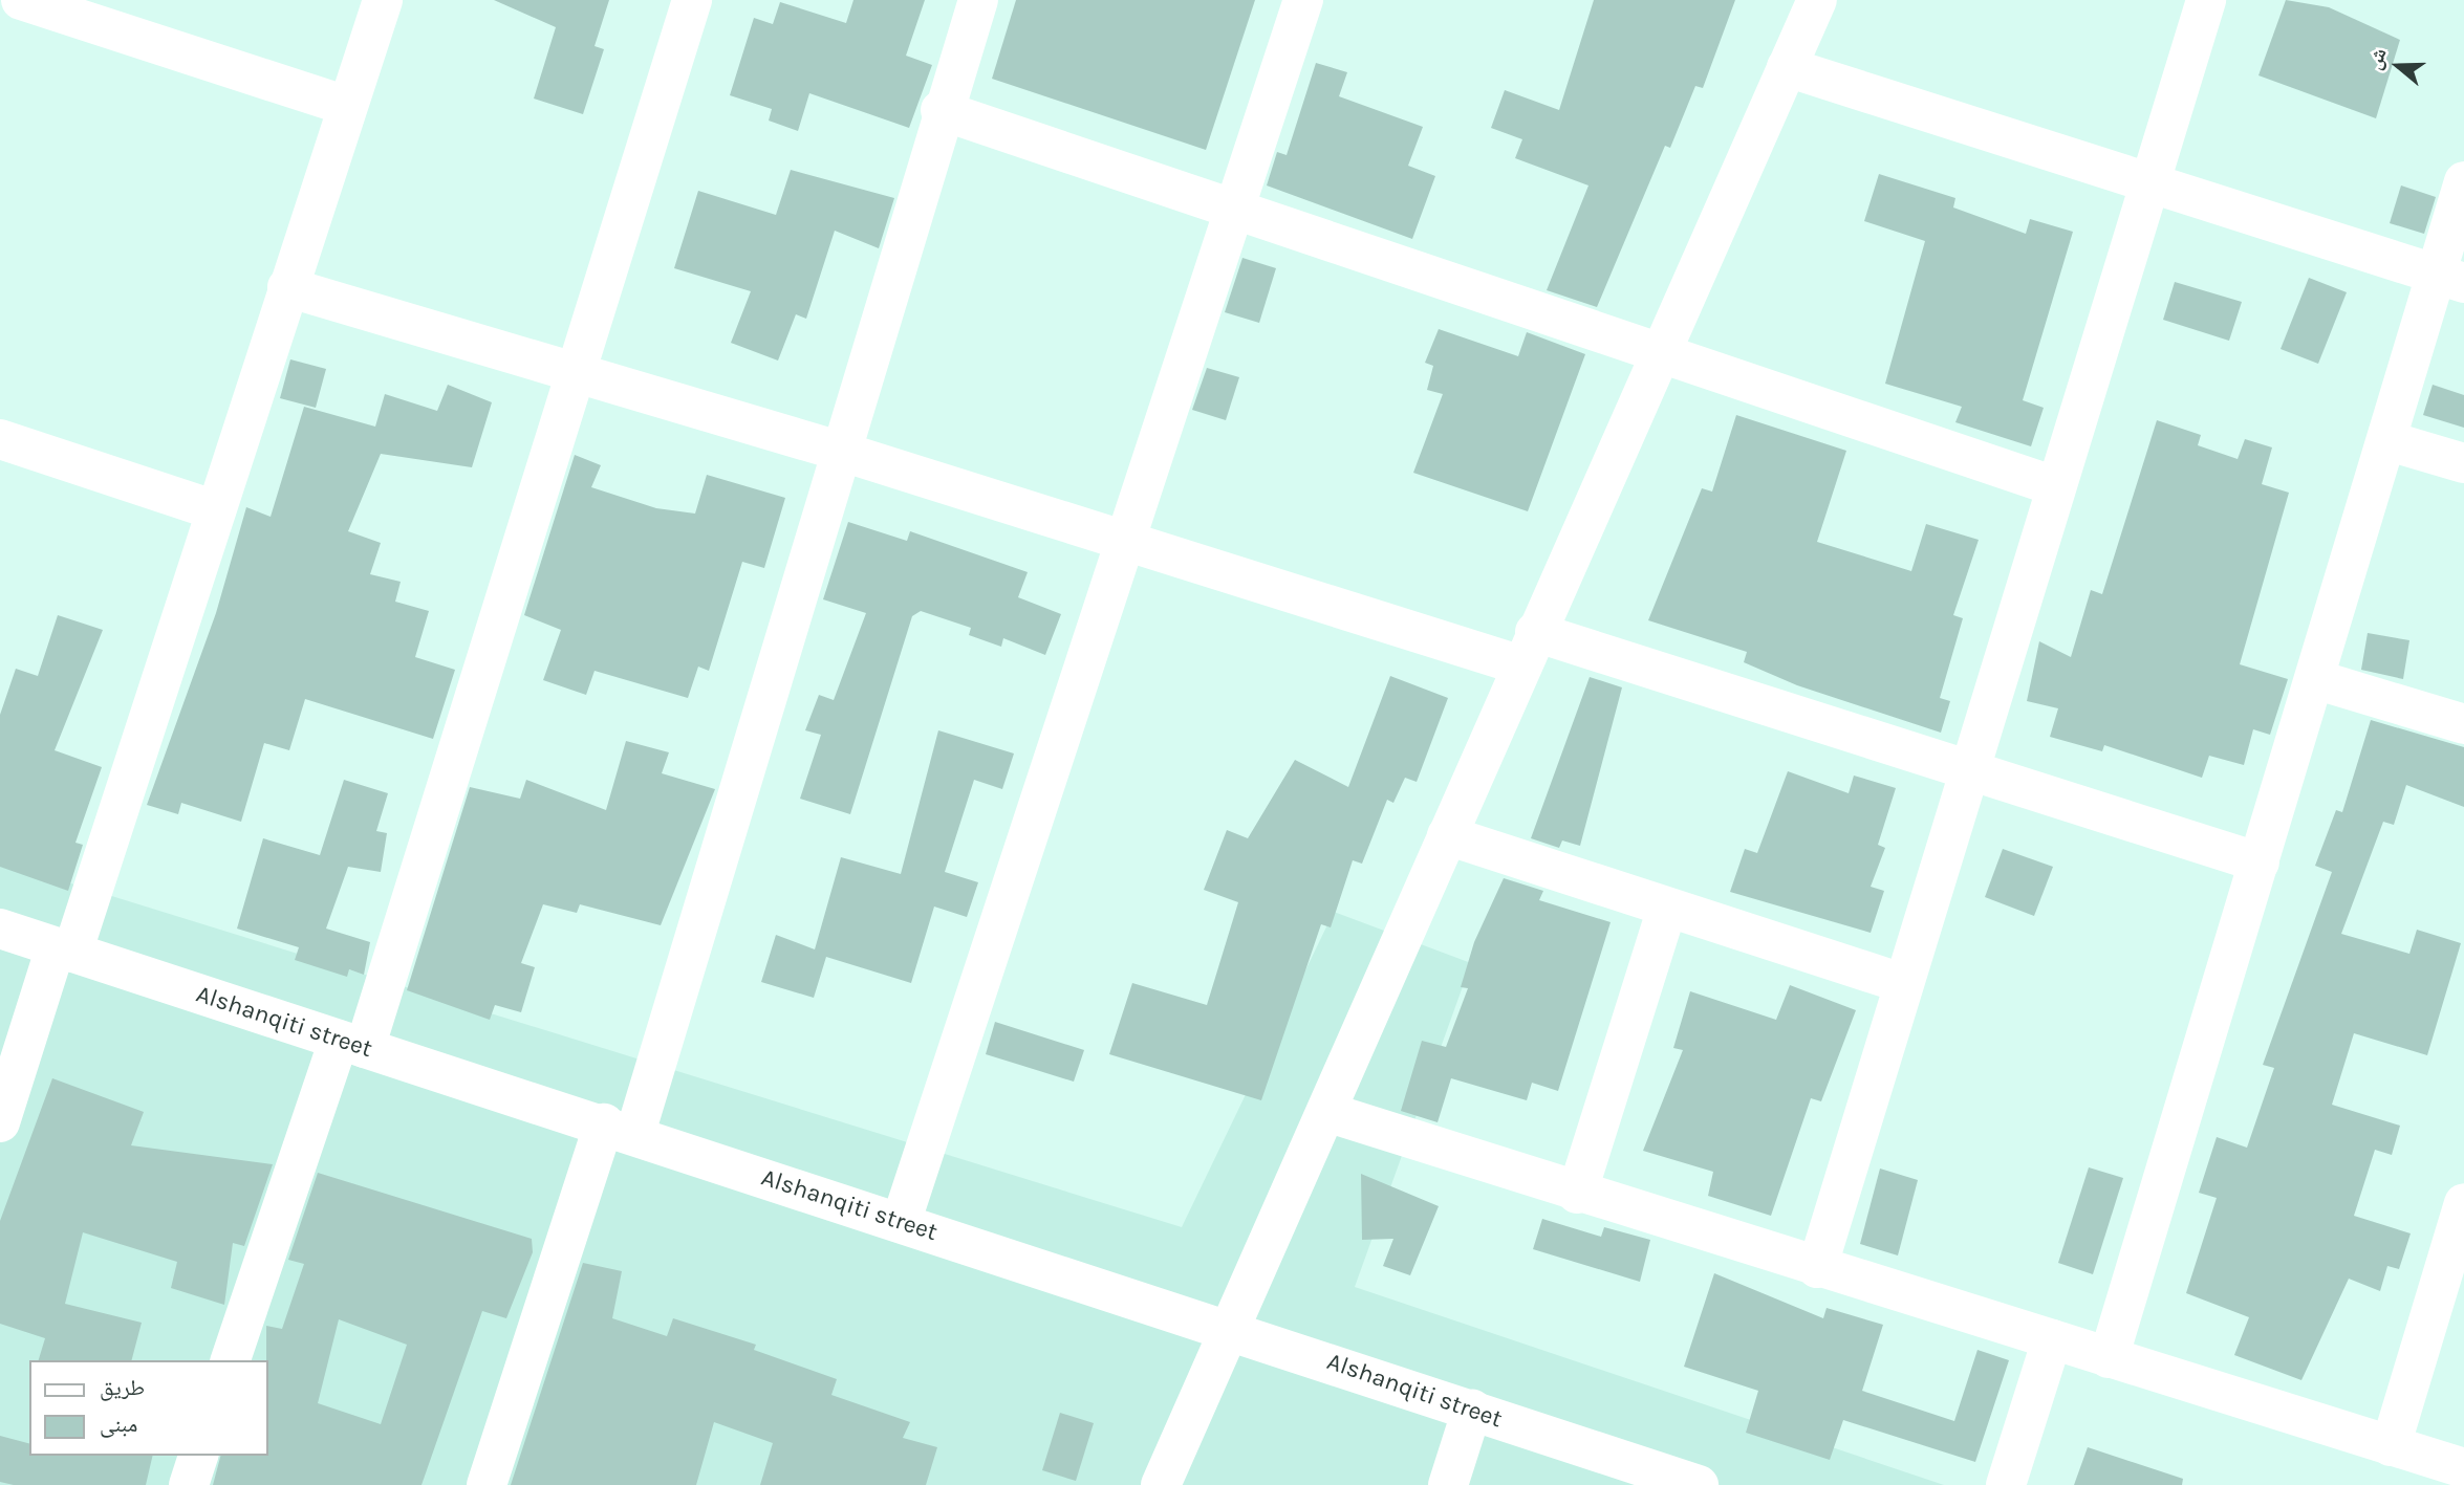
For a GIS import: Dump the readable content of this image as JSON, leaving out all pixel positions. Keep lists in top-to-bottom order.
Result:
{
  "streets": {
    "street": ["Alshanqiti street"]
  },
  "legend": ["طريق", "مبنى"],
  "north": "left"
}
